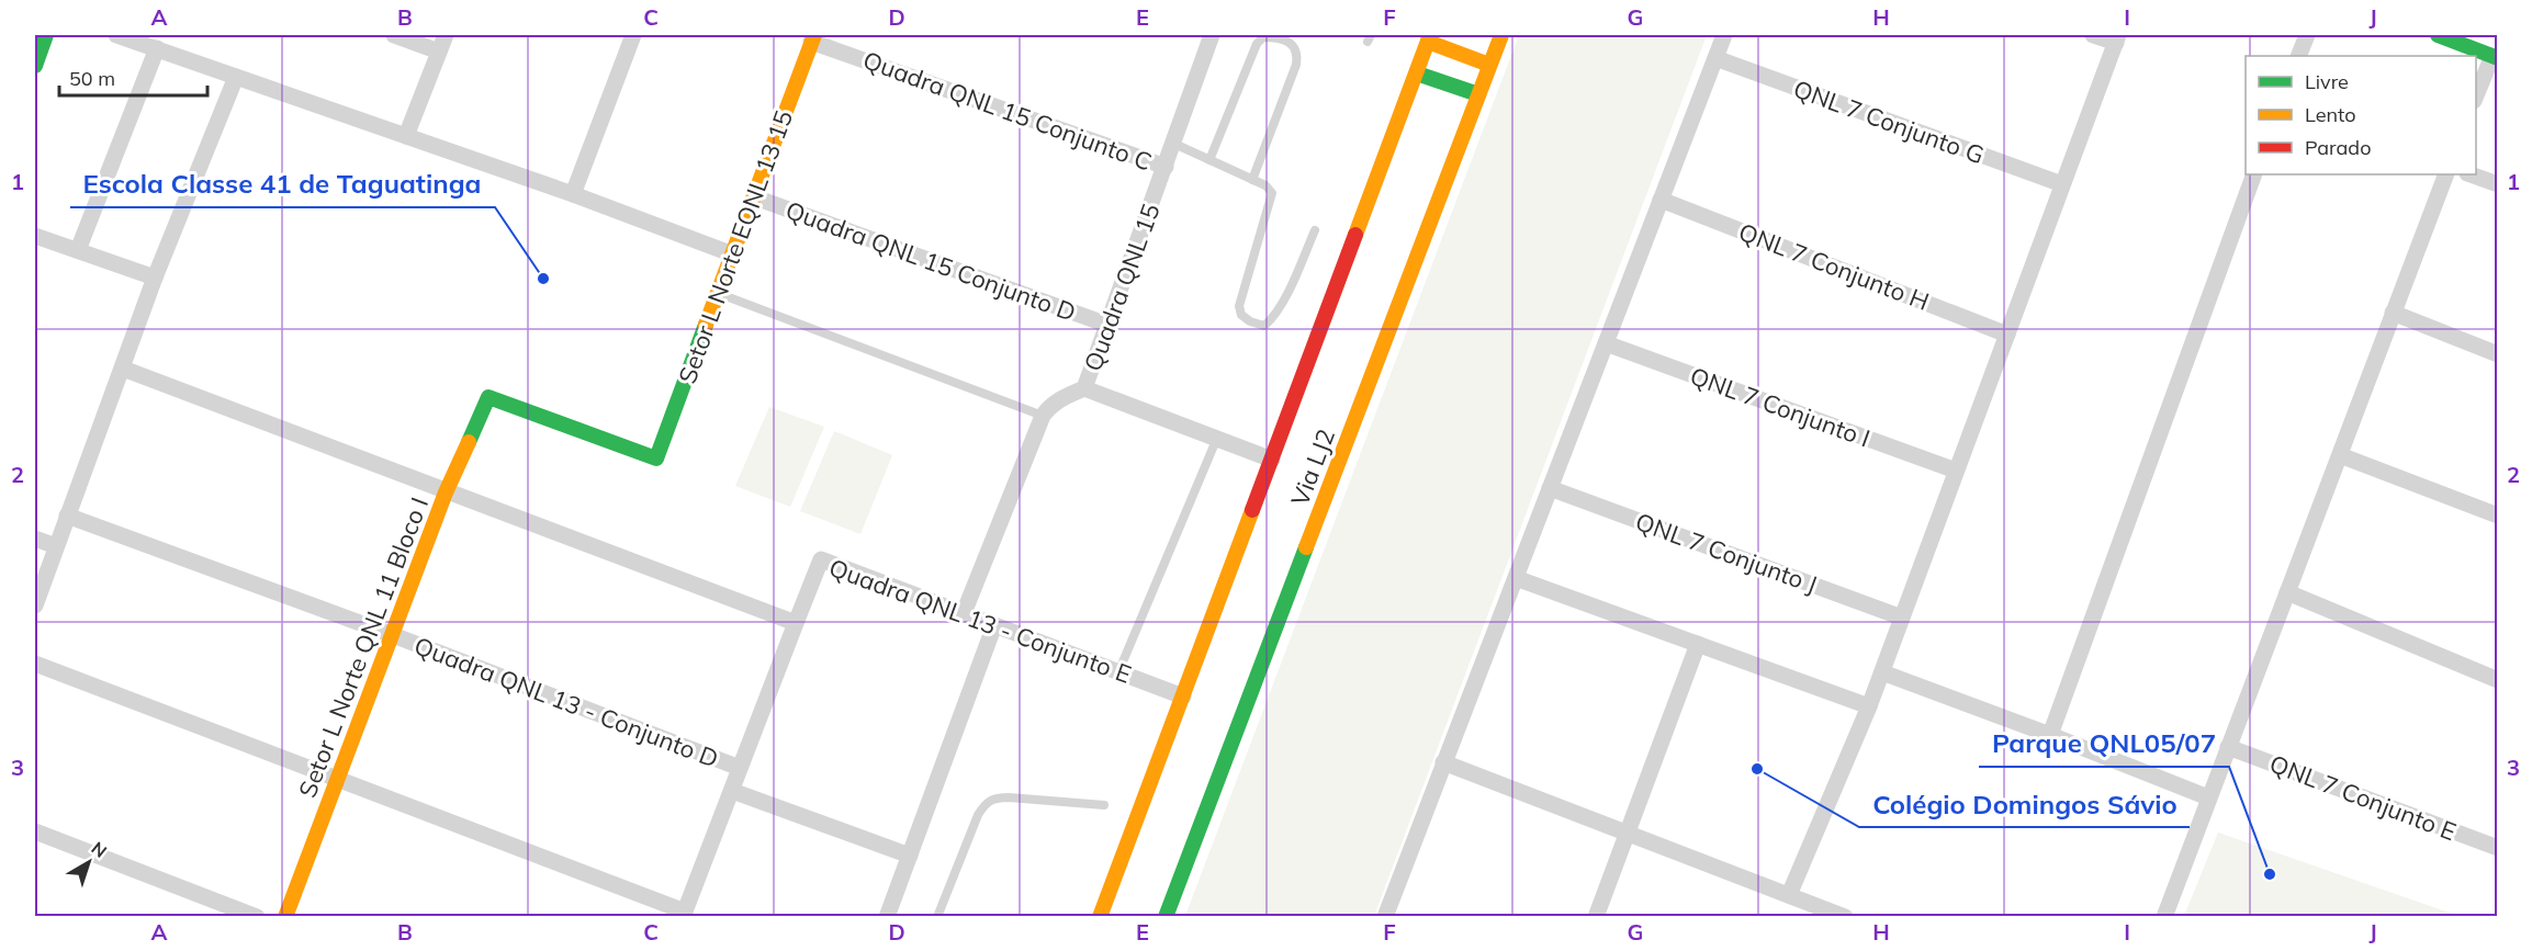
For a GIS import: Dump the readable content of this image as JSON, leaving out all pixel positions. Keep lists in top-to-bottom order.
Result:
{
  "streets": {
    "main road": ["Setor L Norte EQNL 13 15", "Via LJ2", "Setor L Norte QNL 11 Bloco I"],
    "street": [
      "Quadra QNL 15 Conjunto C",
      "QNL 7 Conjunto G",
      "Quadra QNL 15 Conjunto D",
      "QNL 7 Conjunto H",
      "Quadra QNL 15",
      "QNL 7 Conjunto I",
      "QNL 7 Conjunto J",
      "Quadra QNL 13 - Conjunto E",
      "Quadra QNL 13 - Conjunto D",
      "QNL 7 Conjunto E"
    ]
  },
  "crossings": [
    ["Quadra QNL 15 Conjunto C", "Setor L Norte EQNL 13 15"],
    ["Quadra QNL 15 Conjunto C", "Quadra QNL 15"],
    ["Setor L Norte EQNL 13 15", "Quadra QNL 15 Conjunto D"],
    ["Setor L Norte EQNL 13 15", "Setor L Norte QNL 11 Bloco I"],
    ["Quadra QNL 15 Conjunto D", "Quadra QNL 15"],
    ["Quadra QNL 15", "Via LJ2"],
    ["Via LJ2", "Quadra QNL 13 - Conjunto E"],
    ["Setor L Norte QNL 11 Bloco I", "Quadra QNL 13 - Conjunto D"]
  ],
  "places": ["Escola Classe 41 de Taguatinga", "Colégio Domingos Sávio", "Parque QNL05/07"],
  "legend": ["Livre", "Lento", "Parado"],
  "scale_bar": "50 m",
  "north": "top right",
  "grid": {
    "columns": [
      "A",
      "B",
      "C",
      "D",
      "E",
      "F",
      "G",
      "H",
      "I",
      "J"
    ],
    "rows": ["1", "2", "3"]
  }
}
